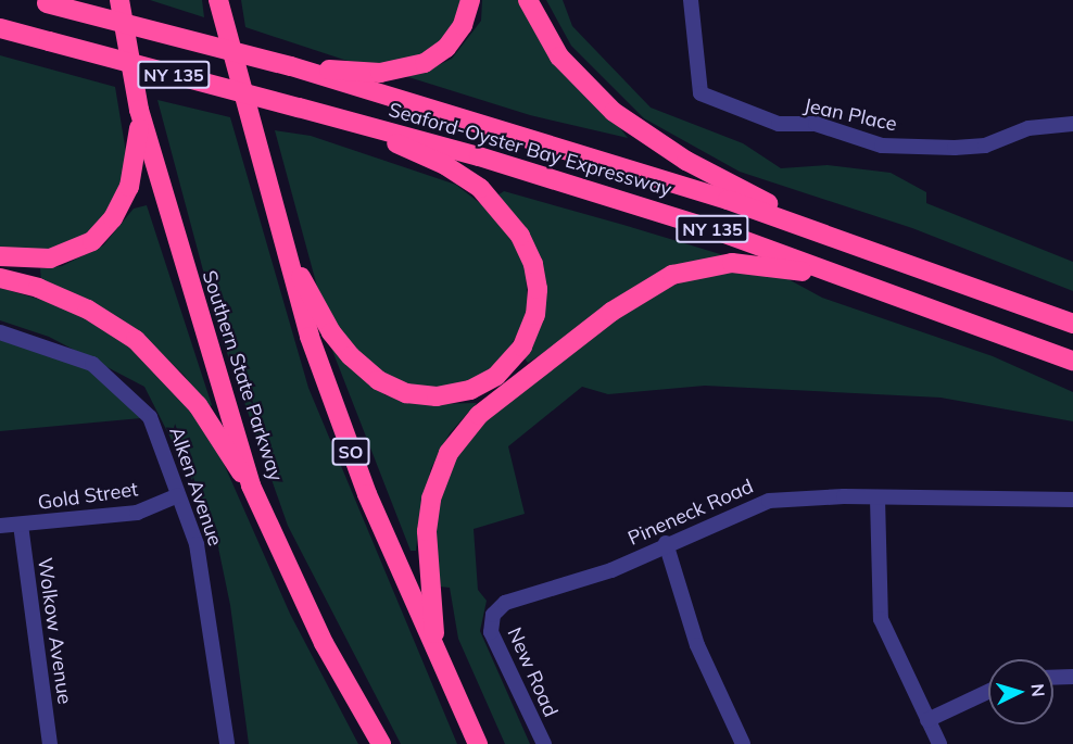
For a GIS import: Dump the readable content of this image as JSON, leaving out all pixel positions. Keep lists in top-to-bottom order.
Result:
{
  "streets": {
    "highway": [
      "NY 135",
      "Seaford-Oyster Bay Expressway",
      "Southern State Parkway",
      "SO"
    ],
    "street": [
      "Jean Place",
      "Alken Avenue",
      "Gold Street",
      "Pineneck Road",
      "Wolkow Avenue",
      "New Road"
    ]
  },
  "crossings": [
    ["Alken Avenue", "Gold Street"],
    ["Gold Street", "Wolkow Avenue"],
    ["Pineneck Road", "New Road"]
  ],
  "north": "right"
}
